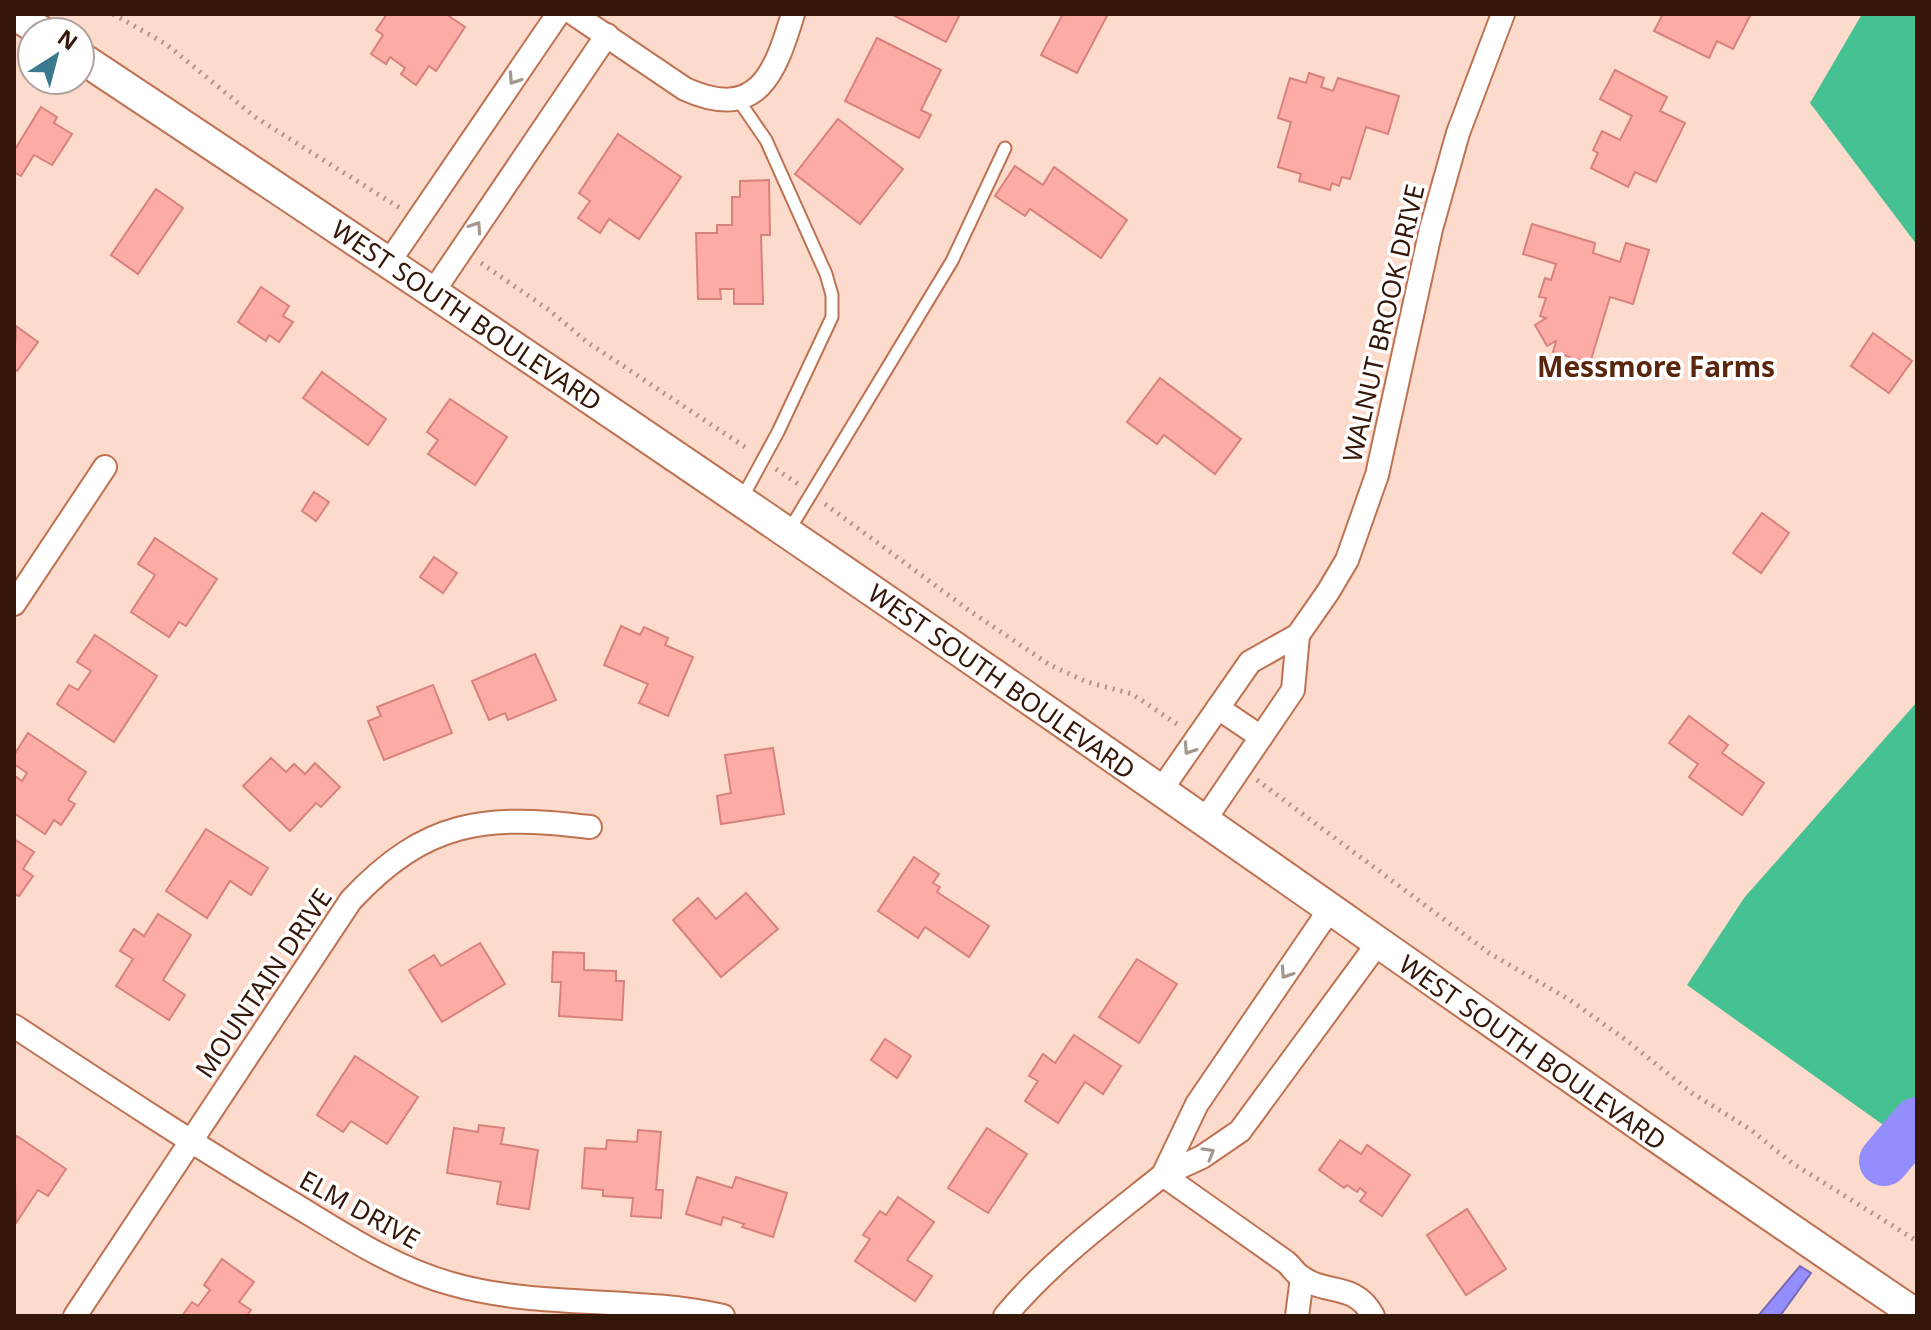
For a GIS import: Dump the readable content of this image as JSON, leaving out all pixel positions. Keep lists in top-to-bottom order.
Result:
{
  "streets": {
    "main road": ["WEST SOUTH BOULEVARD"],
    "street": ["WALNUT BROOK DRIVE", "MOUNTAIN DRIVE", "ELM DRIVE"]
  },
  "crossings": [
    ["WEST SOUTH BOULEVARD", "WALNUT BROOK DRIVE"],
    ["MOUNTAIN DRIVE", "ELM DRIVE"]
  ],
  "districts": ["Messmore Farms"],
  "north": "top right"
}
